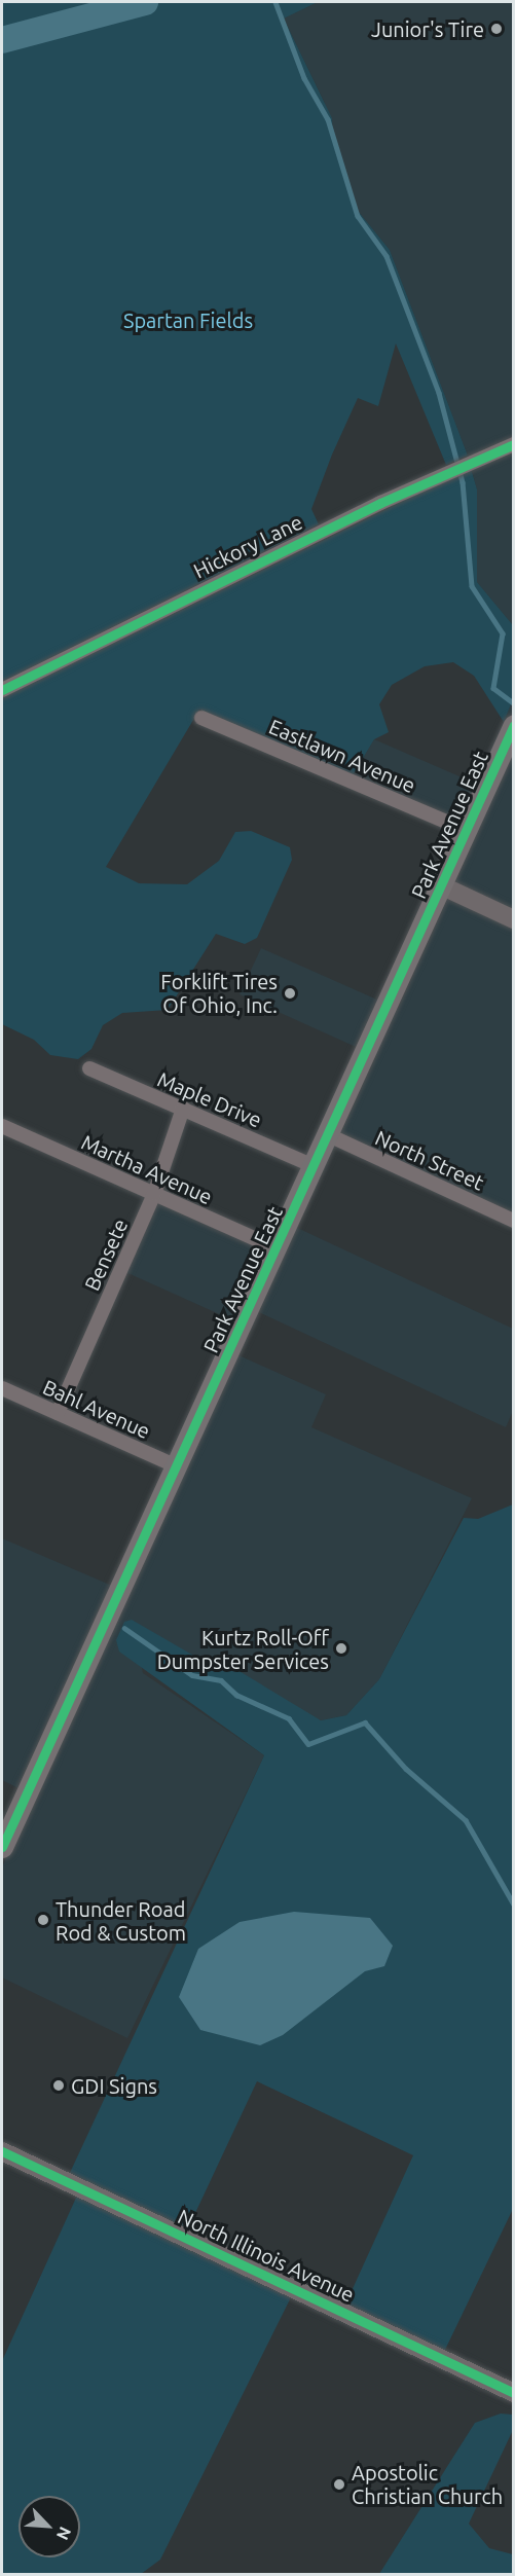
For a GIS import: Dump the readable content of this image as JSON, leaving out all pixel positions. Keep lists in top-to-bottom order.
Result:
{
  "streets": {
    "main road": ["Park Avenue East"],
    "street": [
      "Hickory Lane",
      "Eastlawn Avenue",
      "Maple Drive",
      "North Street",
      "Martha Avenue",
      "Bensete",
      "Bahl Avenue",
      "North Illinois Avenue"
    ]
  },
  "crossings": [
    ["Eastlawn Avenue", "Park Avenue East"],
    ["Park Avenue East", "Maple Drive"],
    ["Park Avenue East", "North Street"],
    ["Park Avenue East", "Martha Avenue"],
    ["Park Avenue East", "Bahl Avenue"],
    ["Maple Drive", "Bensete"],
    ["Martha Avenue", "Bensete"],
    ["Bensete", "Bahl Avenue"]
  ],
  "parks": ["Spartan Fields"],
  "places": [
    "Junior's Tire",
    "Forklift Tires Of Ohio, Inc.",
    "Kurtz Roll-Off Dumpster Services",
    "Thunder Road Rod & Custom",
    "GDI Signs",
    "Apostolic Christian Church"
  ],
  "north": "bottom right"
}
